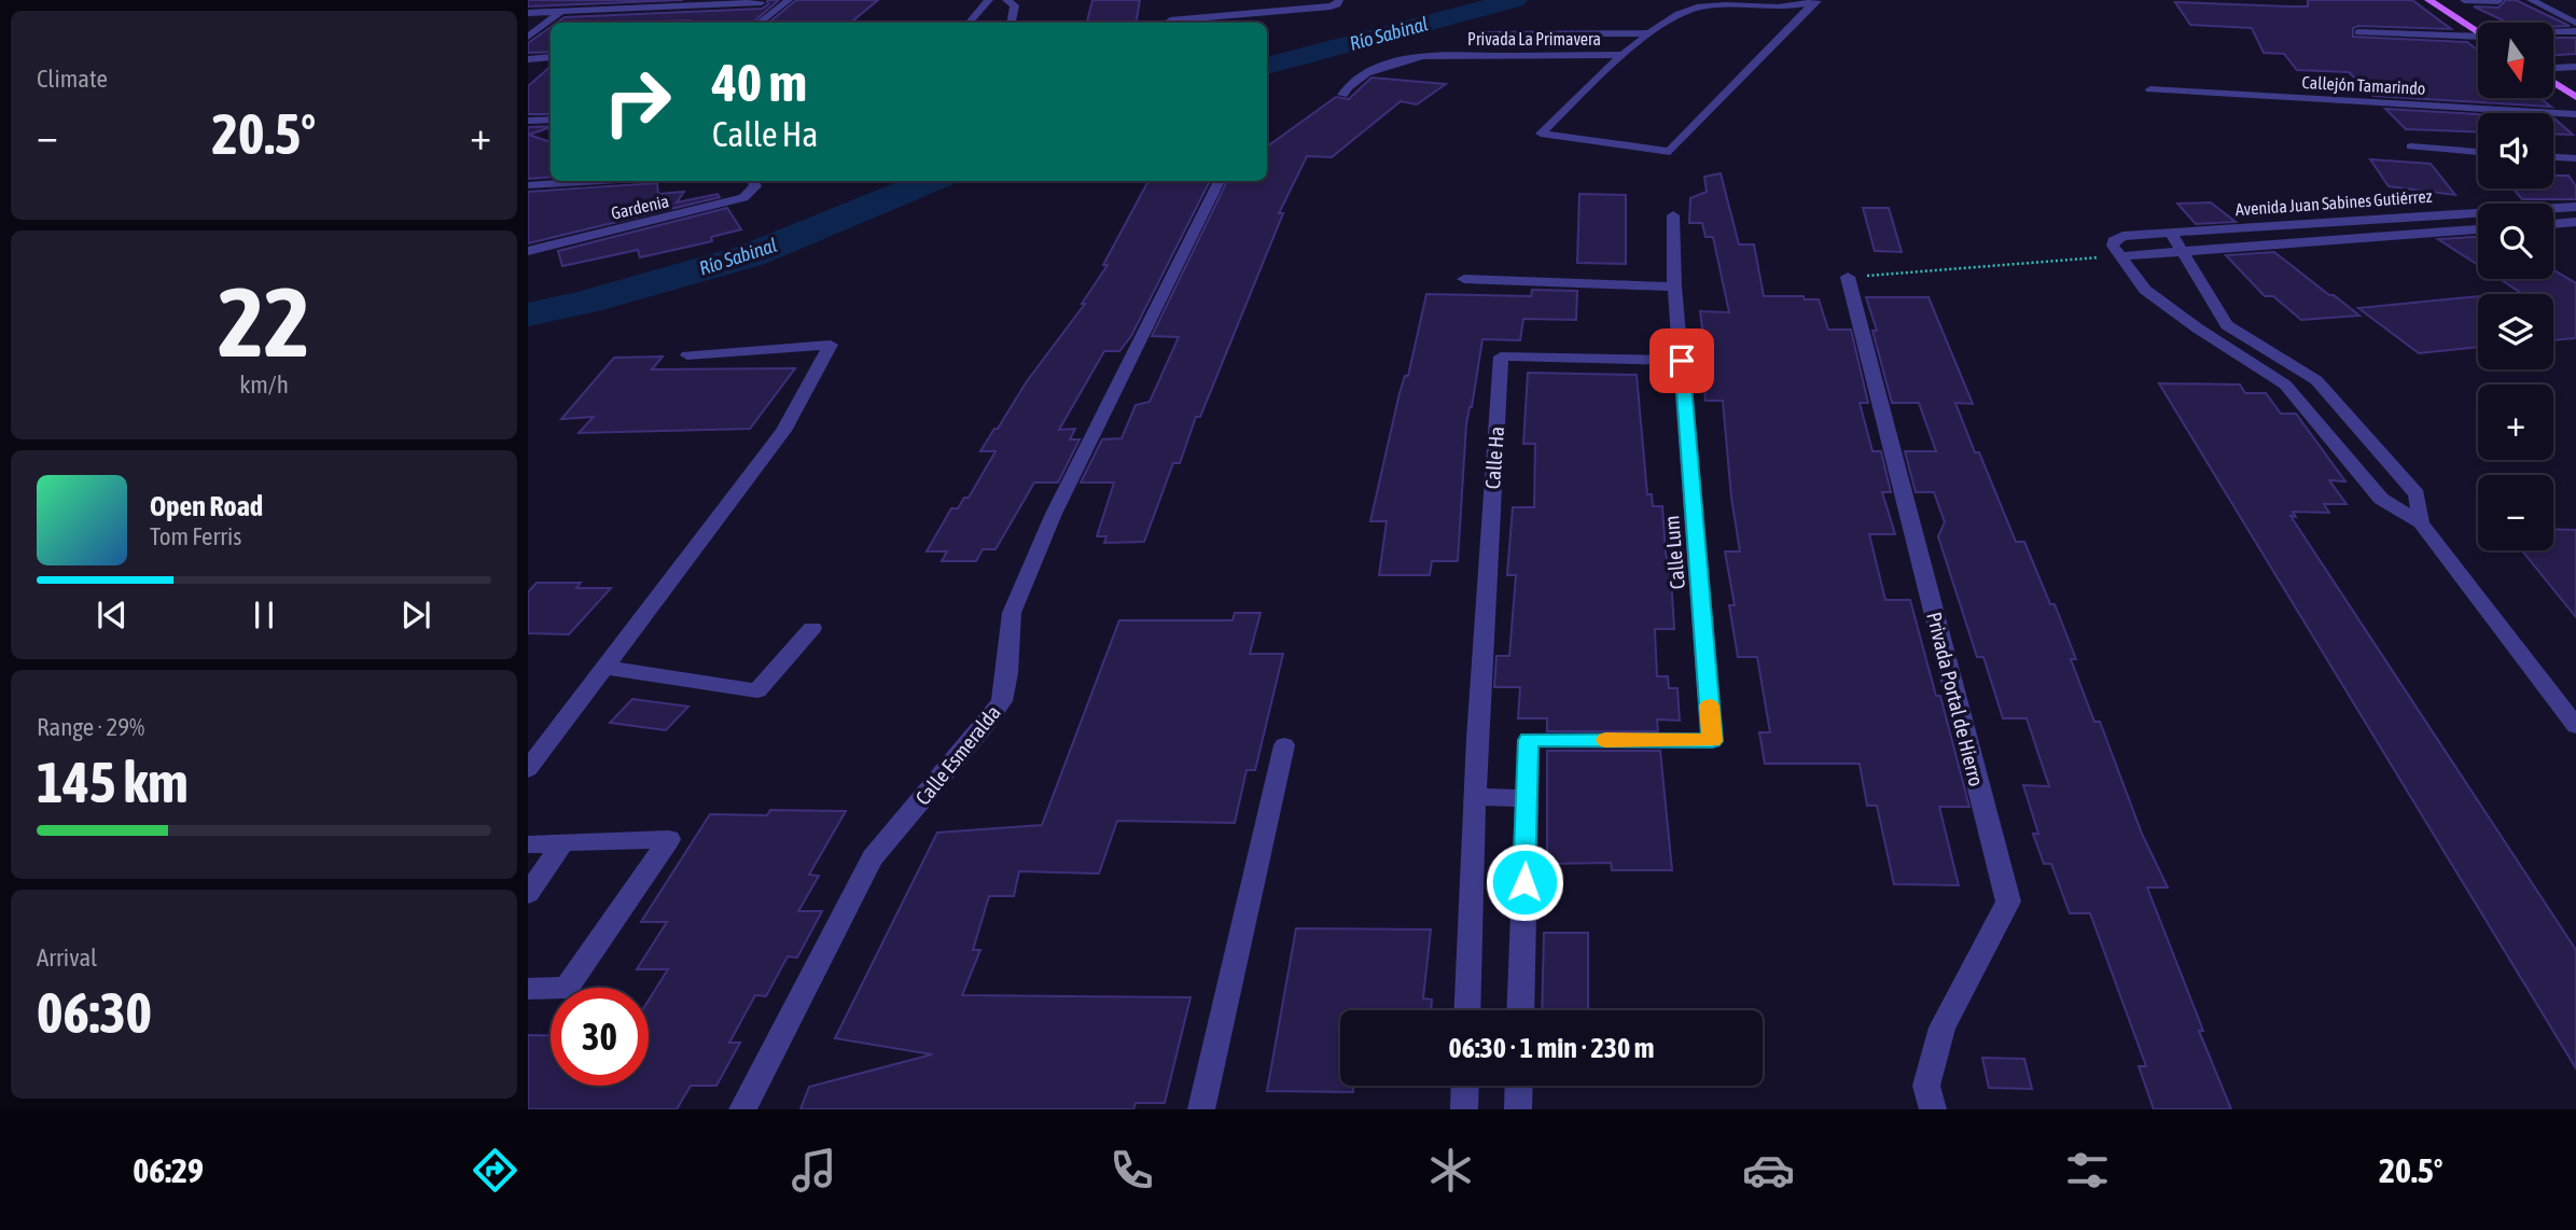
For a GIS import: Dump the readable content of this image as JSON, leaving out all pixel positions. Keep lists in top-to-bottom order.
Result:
{
  "streets": {
    "street": [
      "Privada La Primavera",
      "Callejón Tamarindo",
      "Avenida Juan Sabines Gutiérrez",
      "Gardenia",
      "Calle Ha",
      "Calle Lum",
      "Privada Portal de Hierro",
      "Calle Esmeralda"
    ]
  },
  "crossings": [
    ["Calle Ha", "Calle Lum"]
  ],
  "water": ["Río Sabinal"],
  "north": "bottom",
  "page": {
    "tile": [
      "Climate",
      ["22", "km/h"],
      ["Range · 29%", "145 km"],
      ["Arrival", "06:30"]
    ],
    "map_buttons": ["+", "−"],
    "turn": ["40 m", "Calle Ha"],
    "heat": ["−", "20.5°", "+"],
    "song": ["Open Road", "Tom Ferris"],
    "limit": "30",
    "trip": "06:30 · 1 min · 230 m",
    "tabs": ["06:29", "20.5°"]
  }
}
